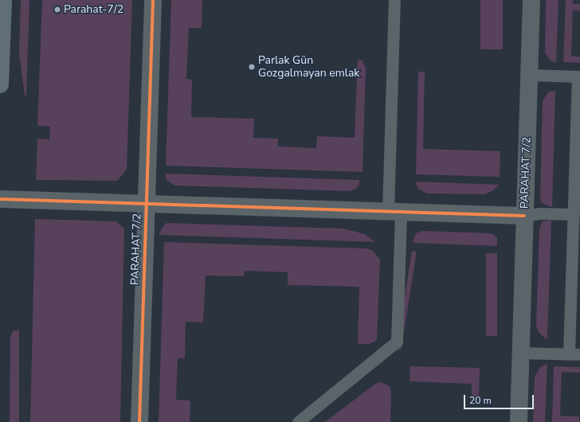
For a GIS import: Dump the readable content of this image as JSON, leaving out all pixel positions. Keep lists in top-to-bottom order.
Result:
{
  "streets": {
    "street": ["PARAHAT 7/2"]
  },
  "places": ["Parahat-7/2", "Parlak Gün Gozgalmayan emlak"],
  "scale_bar": "20 m"
}
